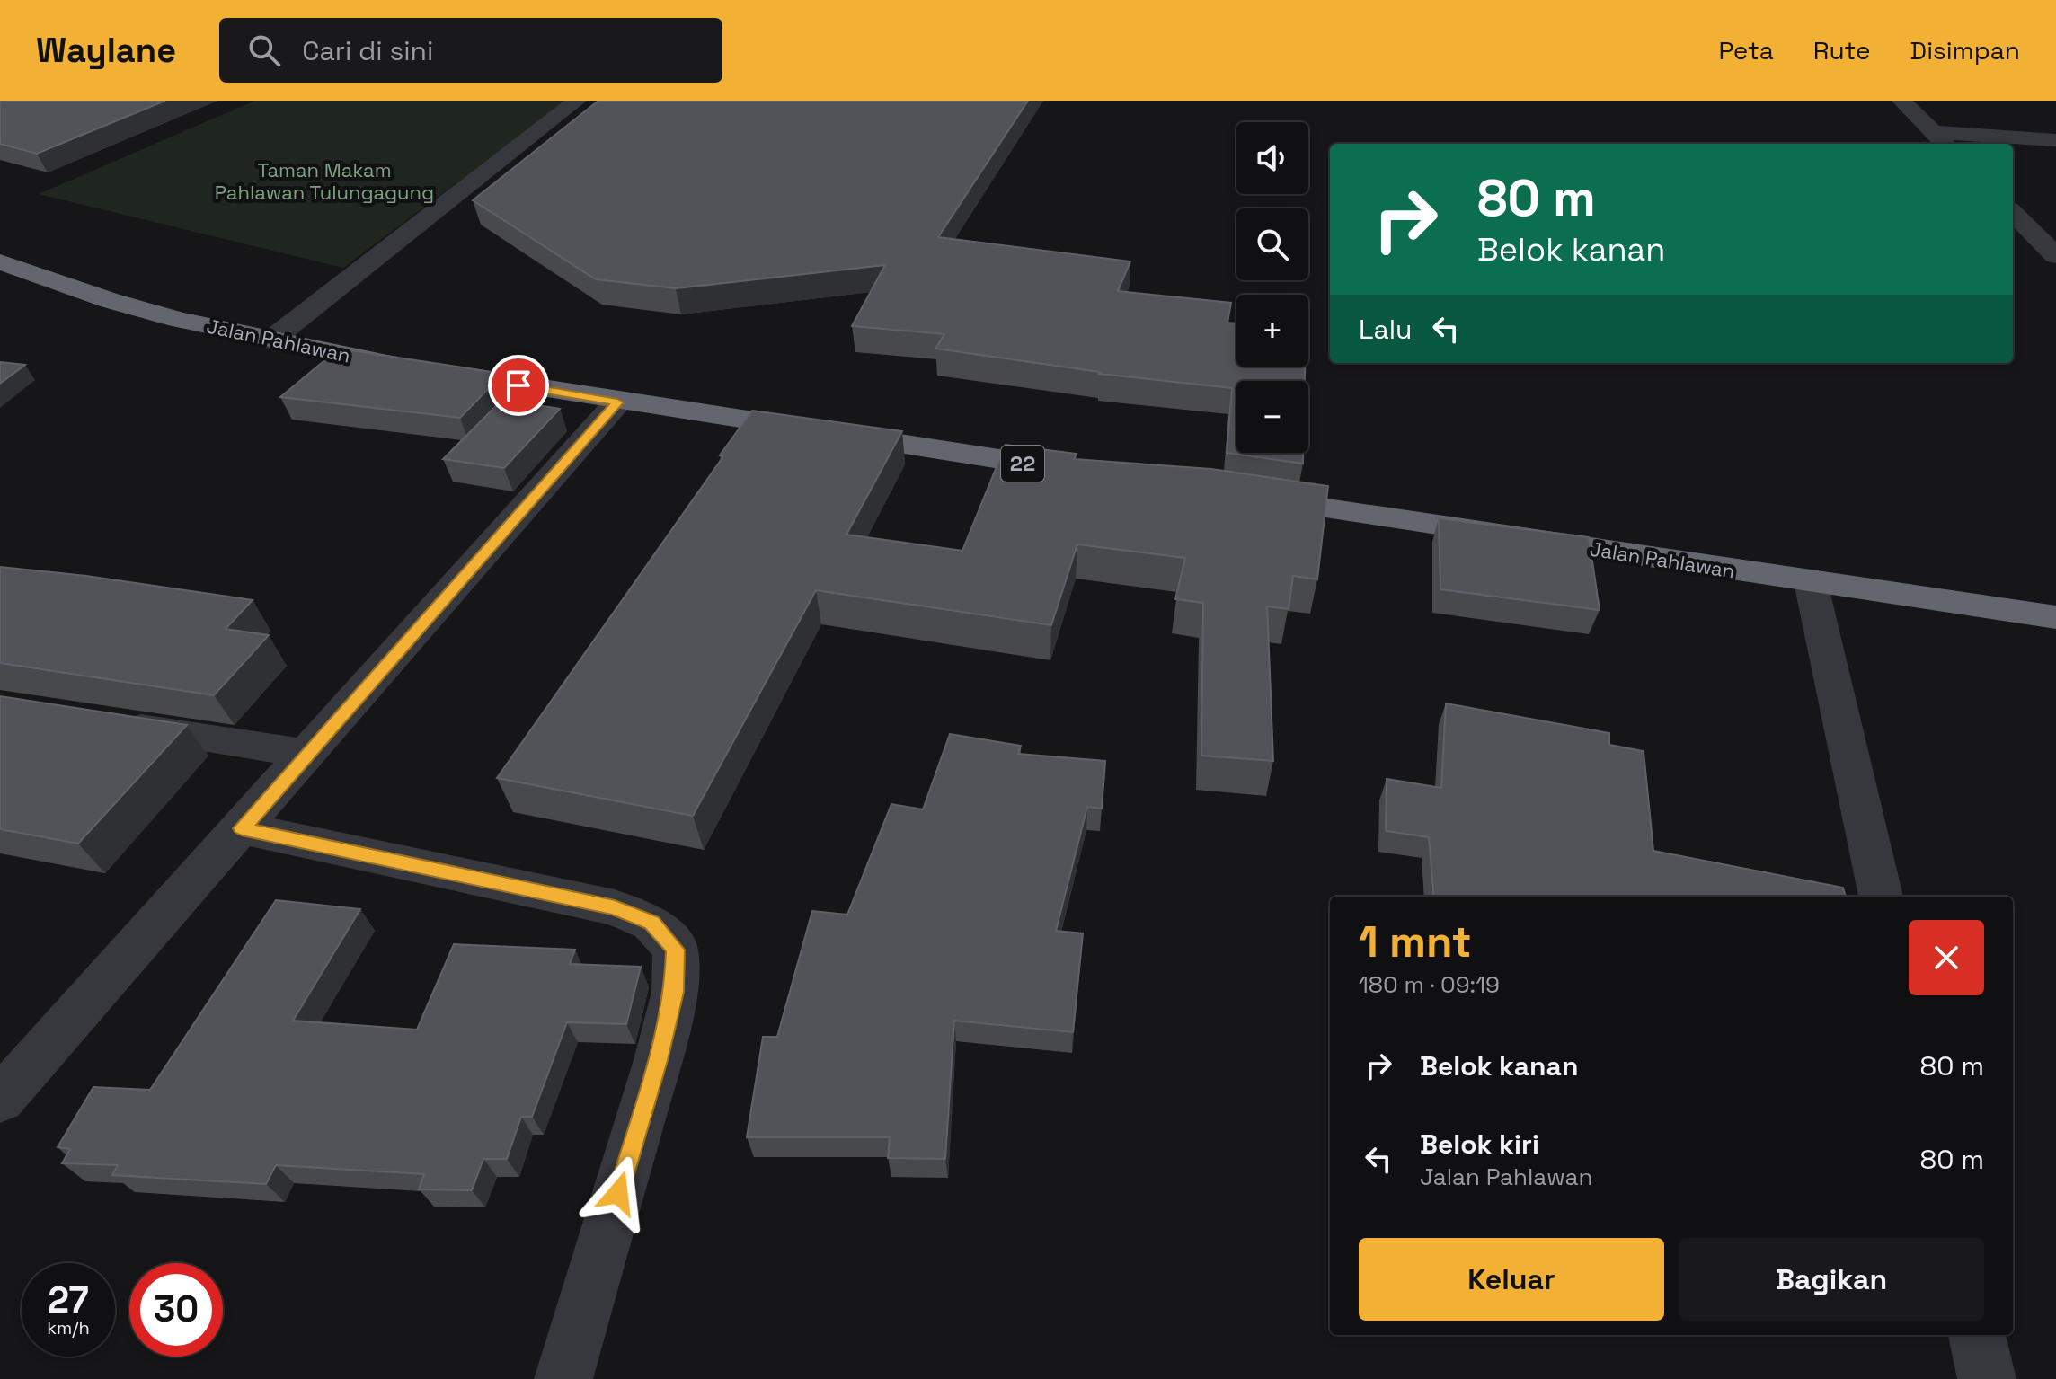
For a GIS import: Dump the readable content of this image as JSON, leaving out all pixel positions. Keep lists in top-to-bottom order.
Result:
{
  "streets": {
    "highway": ["Jalan Pahlawan", "22"]
  },
  "parks": ["Taman Makam Pahlawan Tulungagung"],
  "page": {
    "header": "Waylane",
    "search": "Cari di sini",
    "nav": ["Peta", "Rute", "Disimpan"],
    "map_buttons": ["+", "−"],
    "turn": ["80 m", "Belok kanan"],
    "then": "Lalu",
    "heading": ["1 mnt", "180 m · 09:19"],
    "list": [
      {
        "name": "Belok kanan",
        "value": "80 m"
      },
      {
        "name": "Belok kiri",
        "note": "Jalan Pahlawan",
        "value": "80 m"
      }
    ],
    "buttons": ["Keluar", "Bagikan"],
    "speed": "27 km/h",
    "limit": "30"
  }
}
